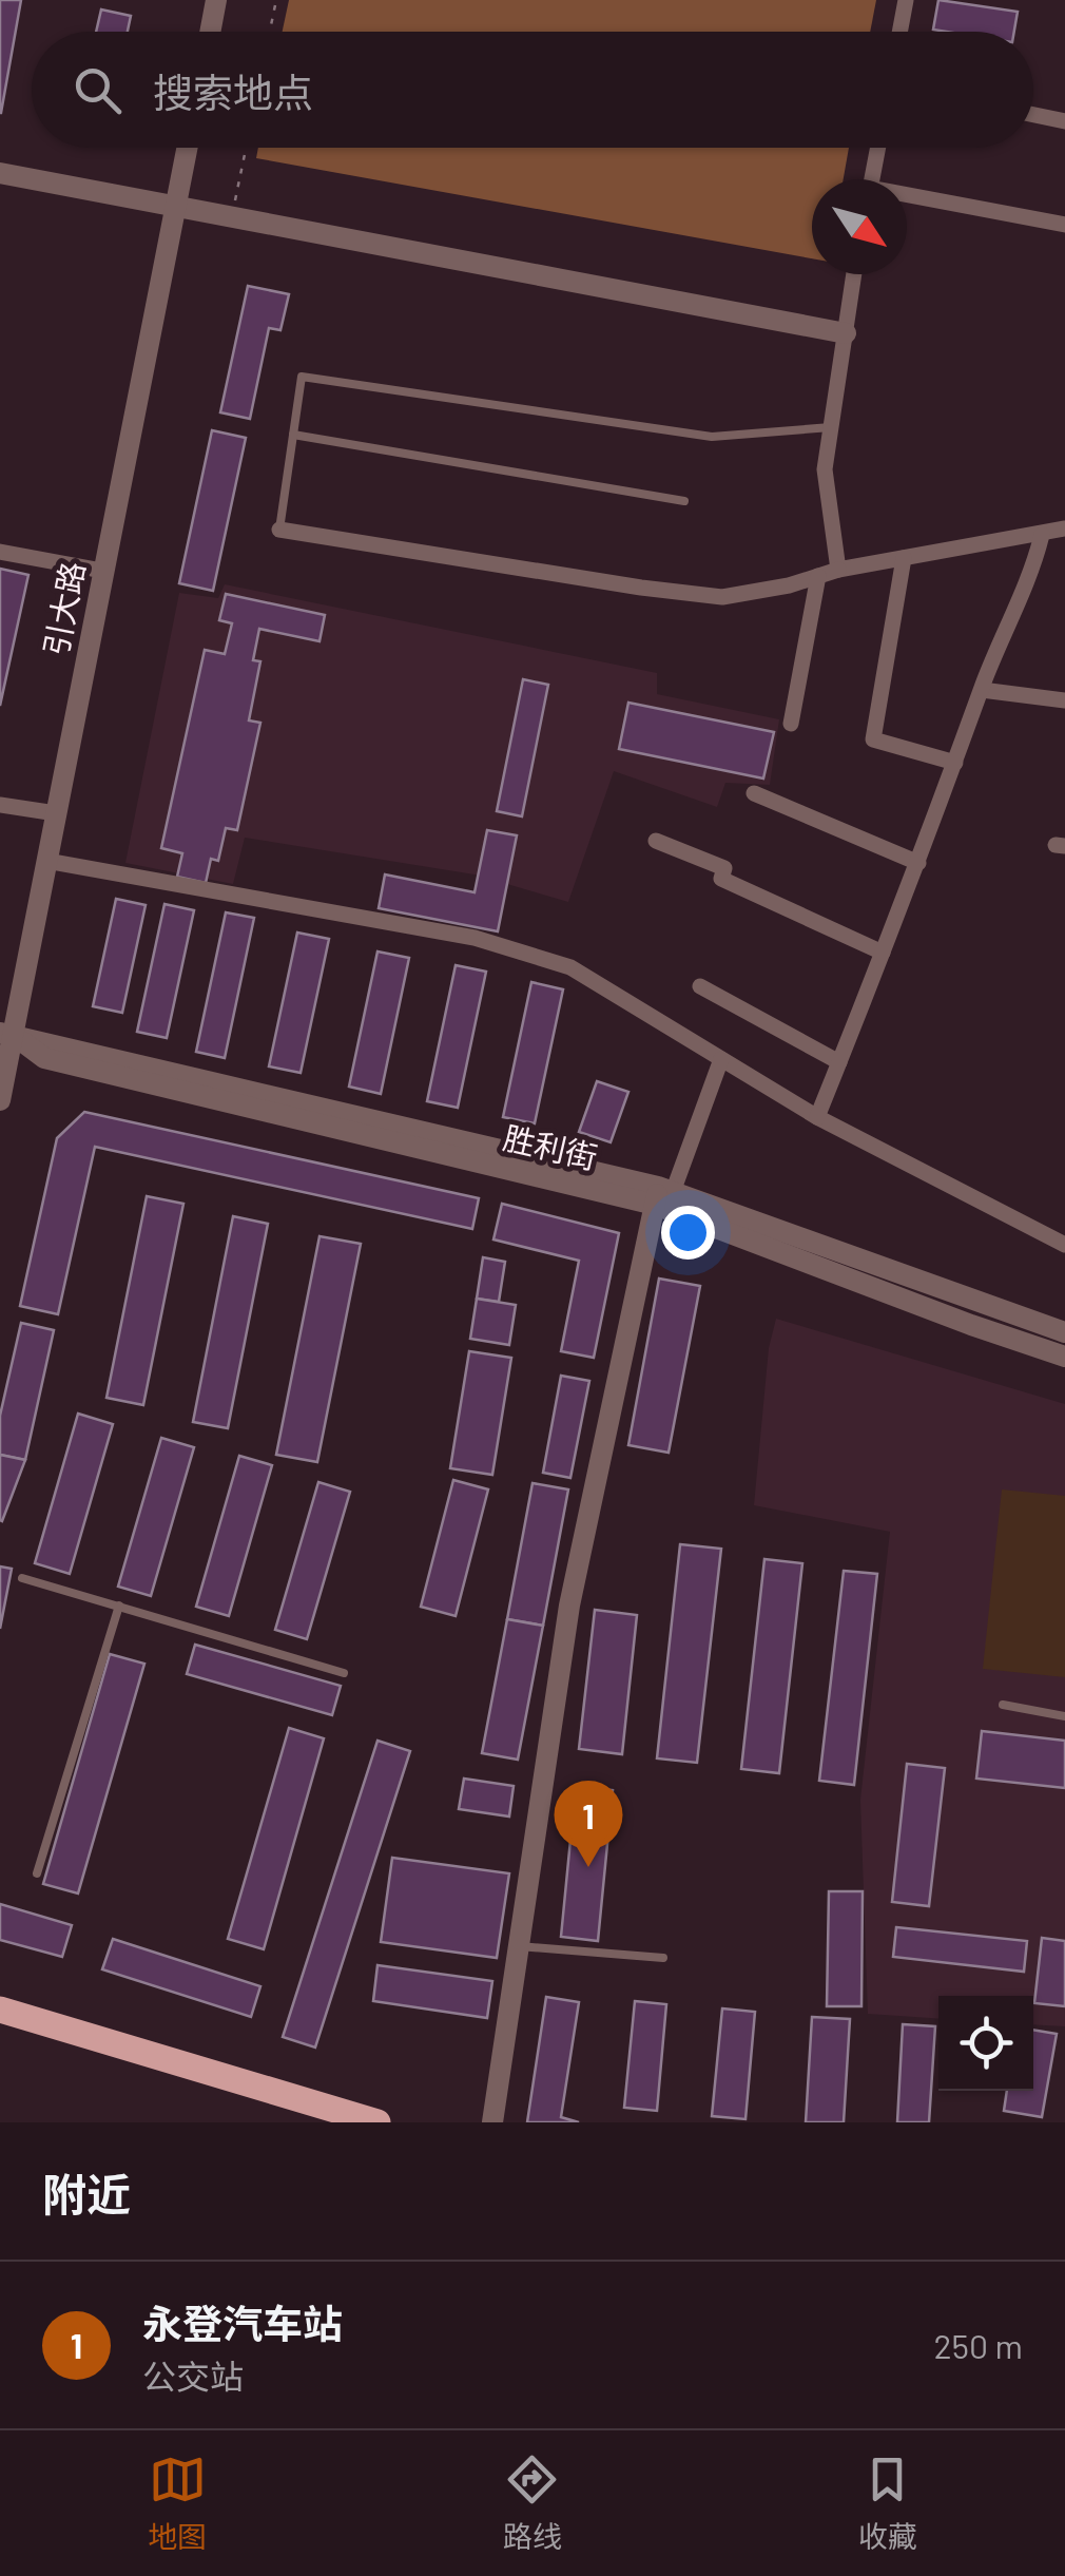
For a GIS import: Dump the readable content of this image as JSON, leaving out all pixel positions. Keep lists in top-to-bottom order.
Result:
{
  "streets": {
    "street": ["引大路", "胜利街"]
  },
  "crossings": [
    ["引大路", "胜利街"]
  ],
  "north": "bottom right",
  "page": {
    "search": "搜索地点",
    "pins": "1",
    "heading": "附近",
    "list": [
      {
        "mark": "1",
        "name": "永登汽车站",
        "note": "公交站",
        "value": "250 m"
      }
    ],
    "nav": ["地图", "路线", "收藏"]
  }
}
